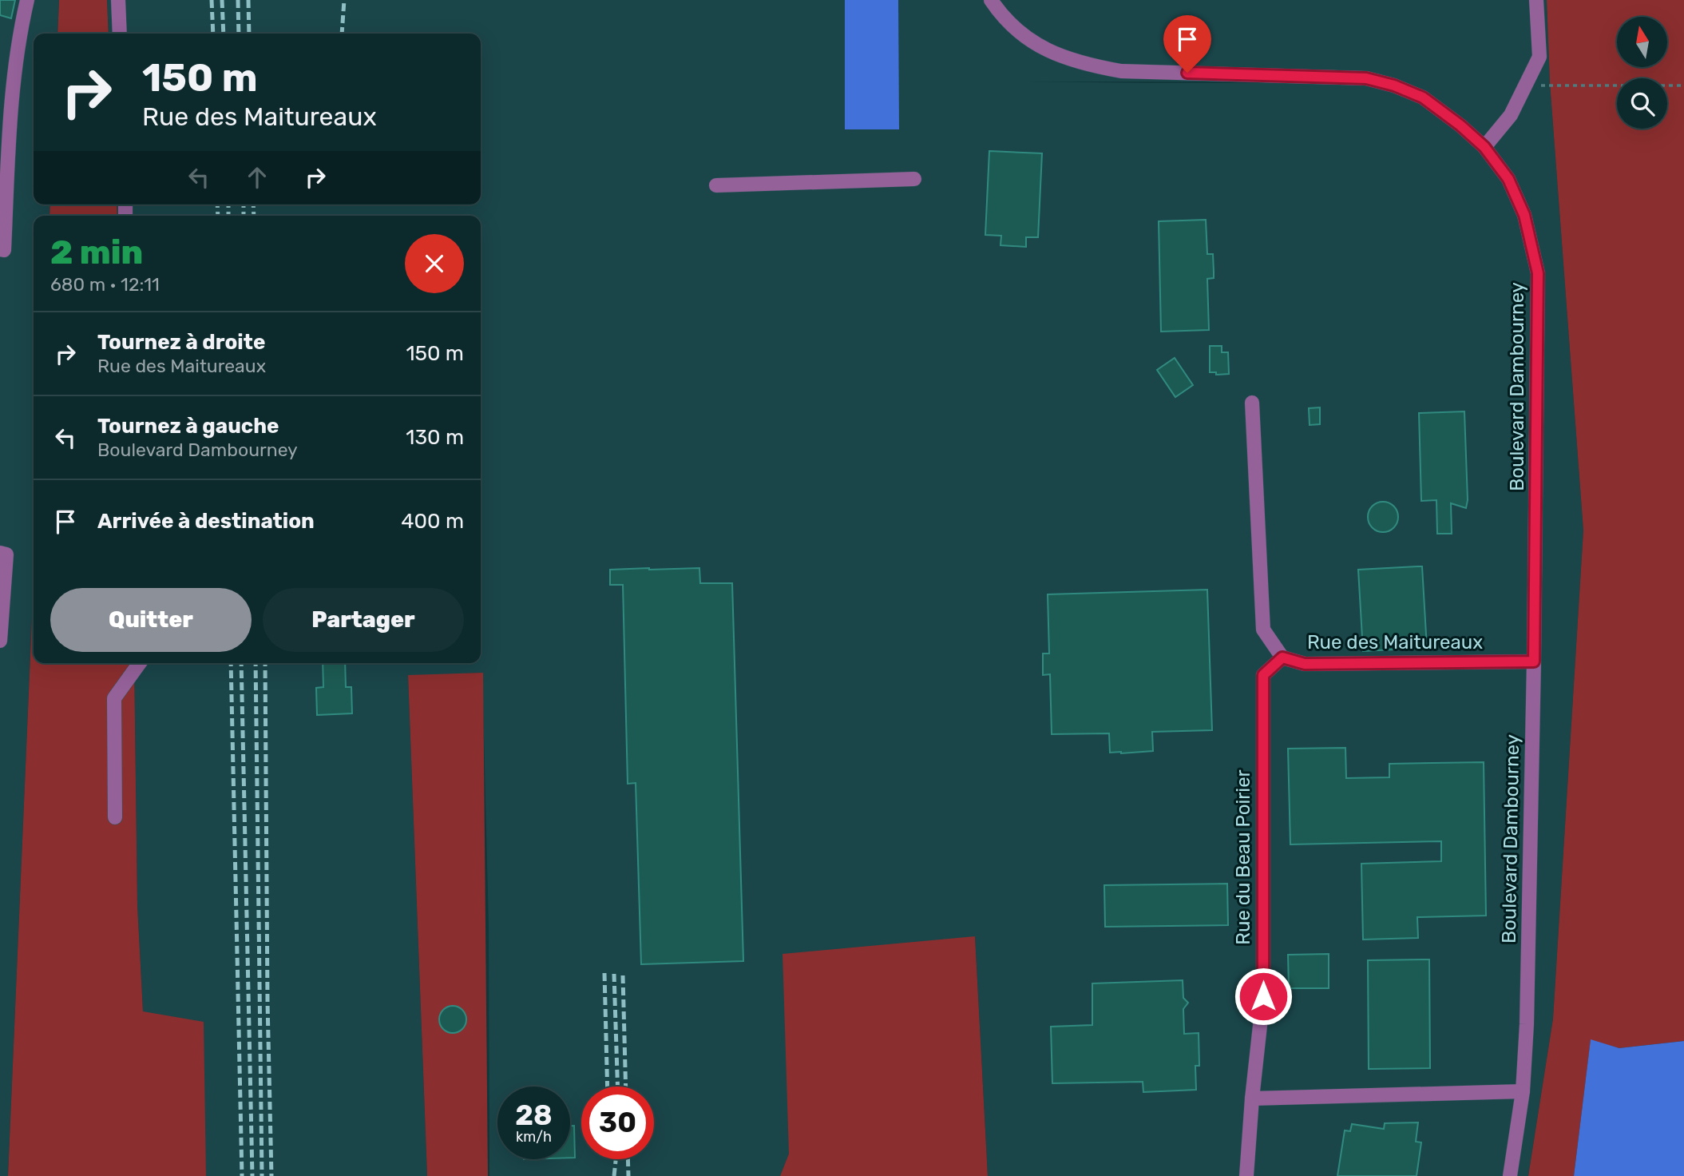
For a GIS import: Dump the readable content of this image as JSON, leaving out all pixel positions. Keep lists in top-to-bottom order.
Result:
{
  "streets": {
    "street": ["Boulevard Dambourney", "Rue des Maitureaux", "Rue du Beau Poirier"]
  },
  "crossings": [
    ["Boulevard Dambourney", "Rue des Maitureaux"],
    ["Rue des Maitureaux", "Rue du Beau Poirier"]
  ],
  "north": "top",
  "page": {
    "turn": ["150 m", "Rue des Maitureaux"],
    "heading": ["2 min", "680 m · 12:11"],
    "list": [
      {
        "name": "Tournez à droite",
        "note": "Rue des Maitureaux",
        "value": "150 m"
      },
      {
        "name": "Tournez à gauche",
        "note": "Boulevard Dambourney",
        "value": "130 m"
      },
      {
        "name": "Arrivée à destination",
        "value": "400 m"
      }
    ],
    "buttons": ["Quitter", "Partager"],
    "speed": "28 km/h",
    "limit": "30"
  }
}
